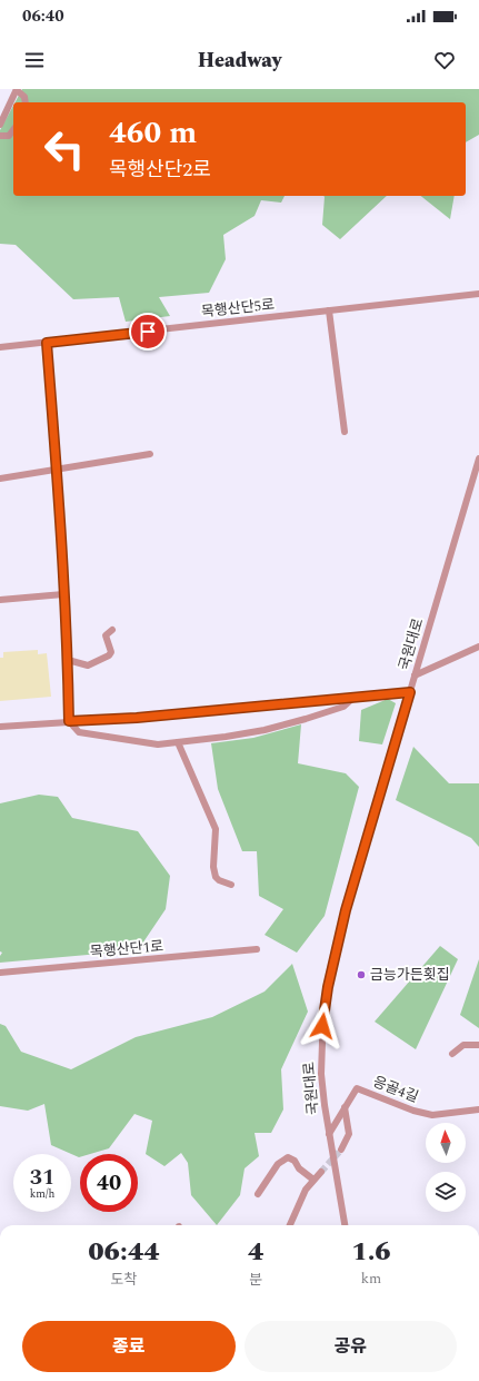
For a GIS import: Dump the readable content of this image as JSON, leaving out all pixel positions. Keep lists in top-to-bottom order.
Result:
{
  "streets": {
    "street": [
      "목행산단5로",
      "국원대로",
      "목행산단1로",
      "응골4길"
    ]
  },
  "crossings": [
    ["국원대로", "응골4길"]
  ],
  "places": ["금능가든횟집"],
  "north": "top",
  "page": {
    "status": "06:40",
    "header": "Headway",
    "turn": ["460 m", "목행산단2로"],
    "speed": "31 km/h",
    "limit": "40",
    "eta": [
      "06:44",
      "도착",
      "4",
      "분",
      "1.6",
      "km"
    ],
    "buttons": ["종료", "공유"]
  }
}
